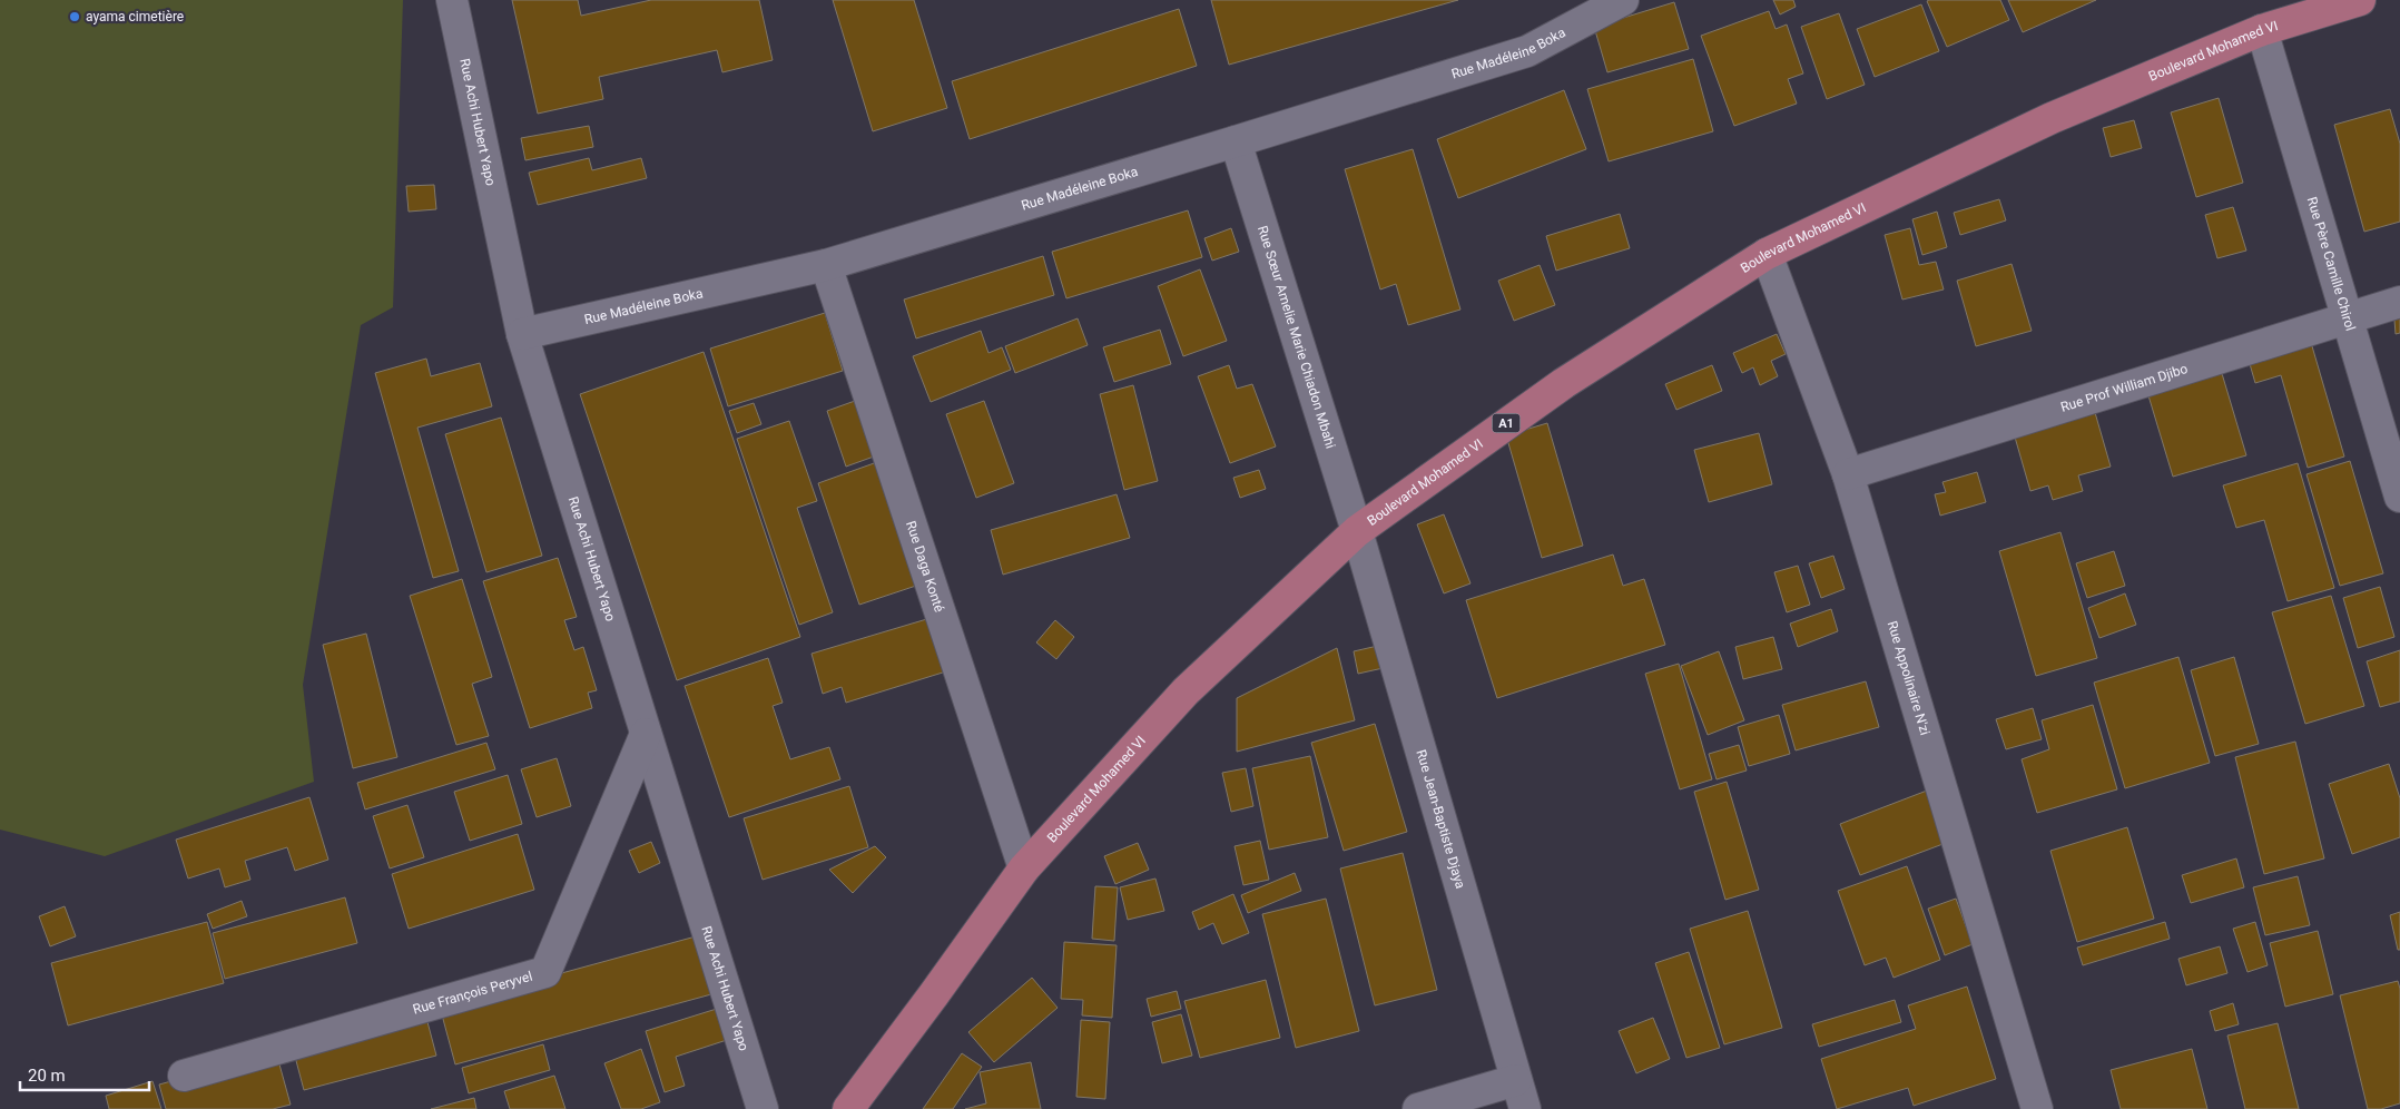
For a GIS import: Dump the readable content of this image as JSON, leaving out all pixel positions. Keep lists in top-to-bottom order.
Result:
{
  "streets": {
    "main road": ["Boulevard Mohamed VI", "A1"],
    "street": [
      "Rue Madéleine Boka",
      "Rue Achi Hubert Yapo",
      "Rue Père Camille Chirol",
      "Rue Sœur Amelie Marie Chiadon Mbahi",
      "Rue Prof William Djibo",
      "Rue Daga Konté",
      "Rue Appolinaire N'zi",
      "Rue Jean-Baptiste Djaya",
      "Rue François Peryvel"
    ]
  },
  "crossings": [
    ["Boulevard Mohamed VI", "Rue Père Camille Chirol"],
    ["Boulevard Mohamed VI", "Rue Sœur Amelie Marie Chiadon Mbahi"],
    ["Boulevard Mohamed VI", "Rue Daga Konté"],
    ["Boulevard Mohamed VI", "Rue Appolinaire N'zi"],
    ["Boulevard Mohamed VI", "Rue Jean-Baptiste Djaya"],
    ["Rue Madéleine Boka", "Rue Achi Hubert Yapo"],
    ["Rue Madéleine Boka", "Rue Sœur Amelie Marie Chiadon Mbahi"],
    ["Rue Madéleine Boka", "Rue Daga Konté"],
    ["Rue Achi Hubert Yapo", "Rue François Peryvel"],
    ["Rue Père Camille Chirol", "Rue Prof William Djibo"],
    ["Rue Sœur Amelie Marie Chiadon Mbahi", "Rue Jean-Baptiste Djaya"],
    ["Rue Prof William Djibo", "Rue Appolinaire N'zi"]
  ],
  "places": ["ayama cimetière"],
  "scale_bar": "20 m"
}
